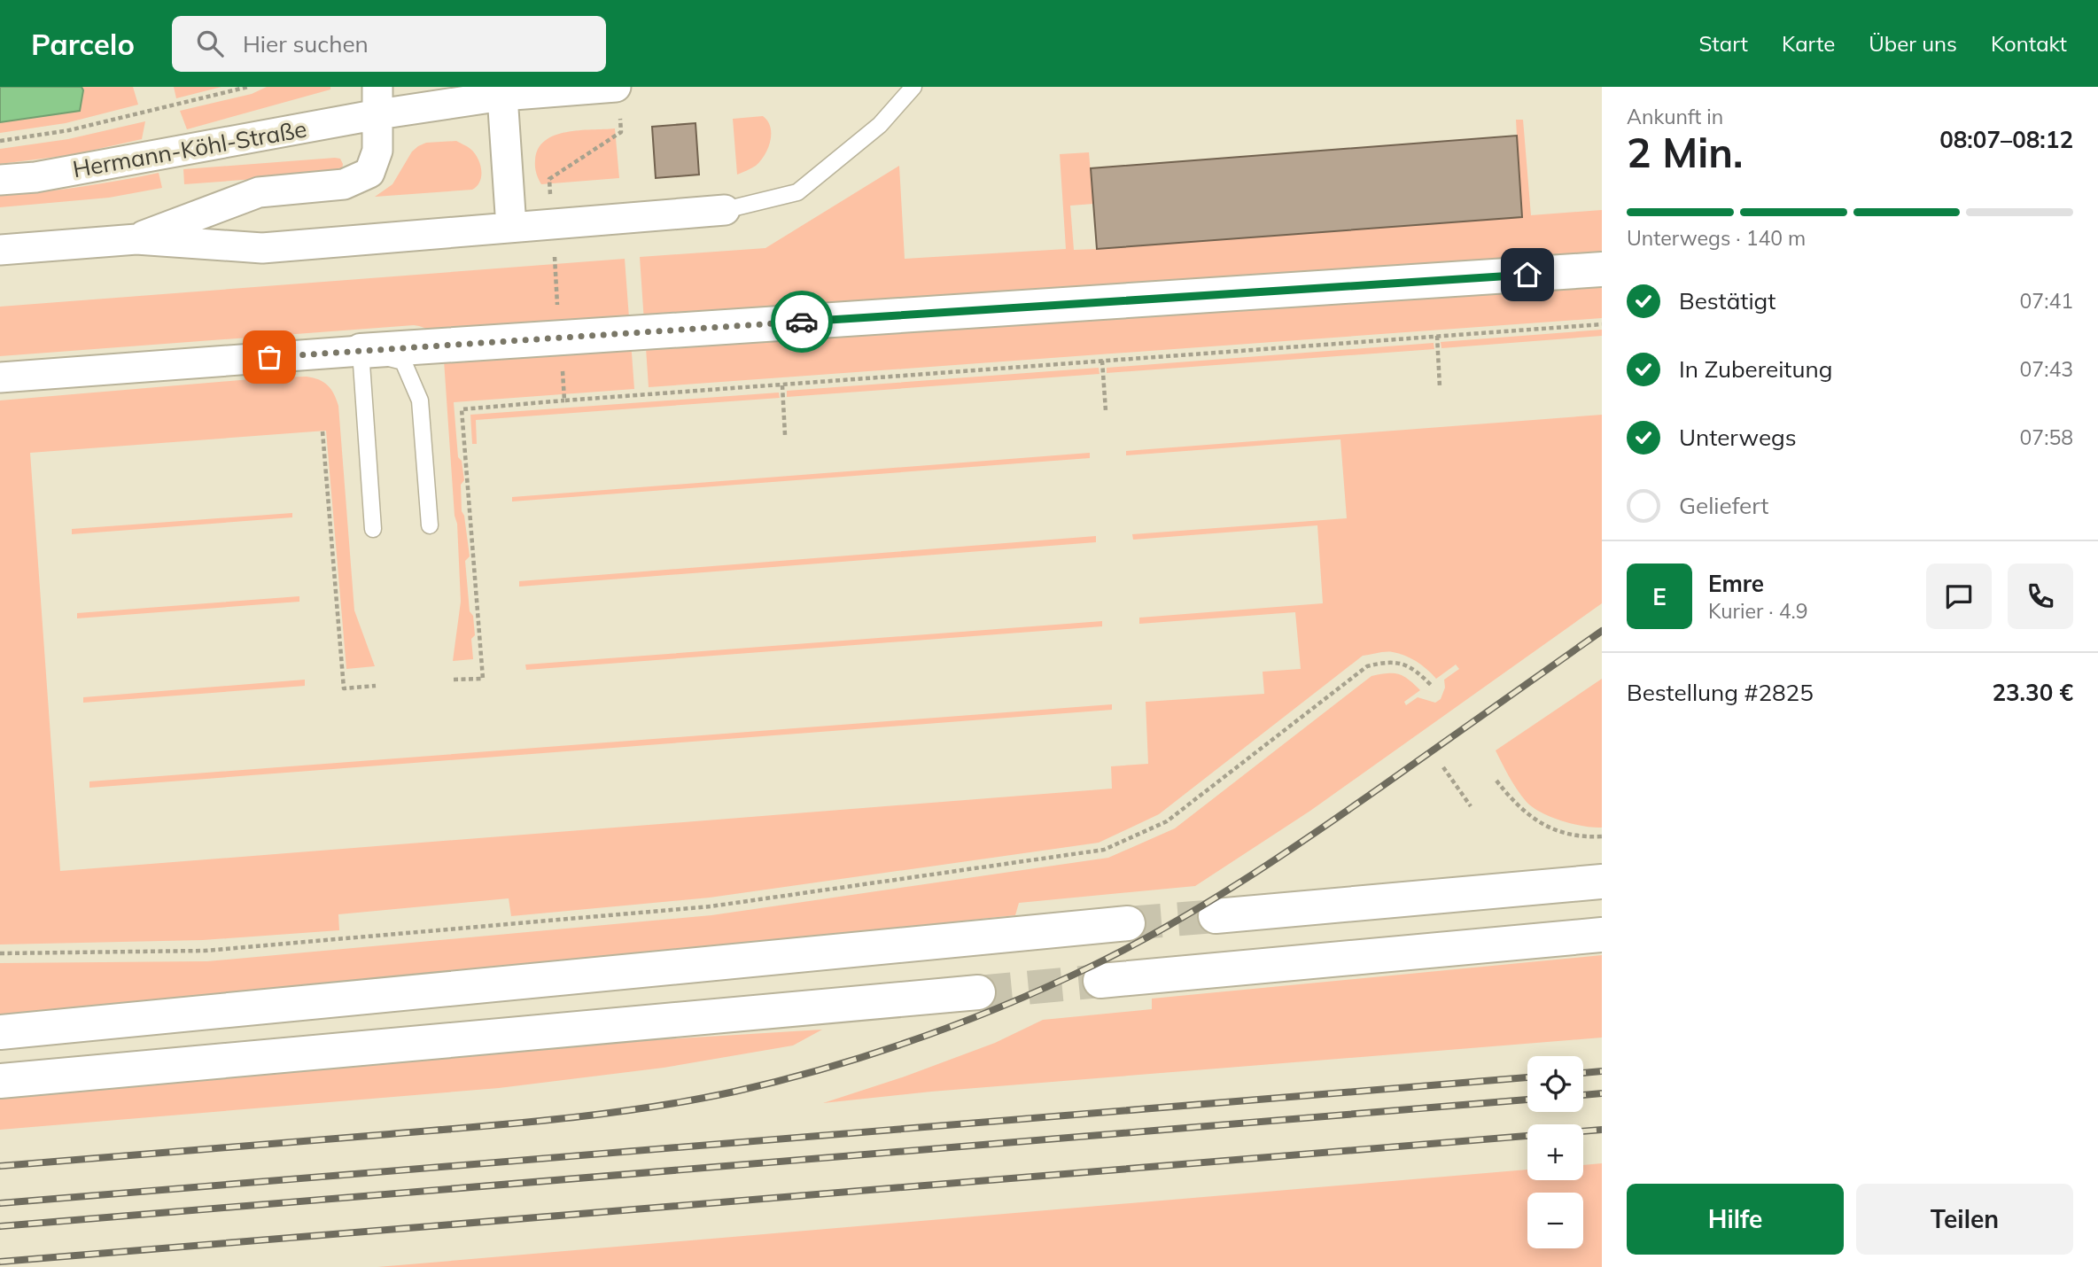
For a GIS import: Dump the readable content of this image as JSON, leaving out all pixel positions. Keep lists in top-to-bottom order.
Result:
{
  "streets": {
    "street": ["Hermann-Köhl-Straße"]
  },
  "page": {
    "header": "Parcelo",
    "search": "Hier suchen",
    "nav": [
      "Start",
      "Karte",
      "Über uns",
      "Kontakt"
    ],
    "heading": ["2 Min.", "Ankunft in", "08:07–08:12"],
    "panel": [
      "Emre",
      "Kurier · 4.9",
      "Bestellung #2825",
      "23.30 €"
    ],
    "bar": "Unterwegs · 140 m",
    "list": [
      ["Bestätigt", "07:41"],
      ["In Zubereitung", "07:43"],
      ["Unterwegs", "07:58"],
      "Geliefert"
    ],
    "round": "E",
    "map_buttons": ["+", "−"],
    "buttons": ["Hilfe", "Teilen"]
  }
}
